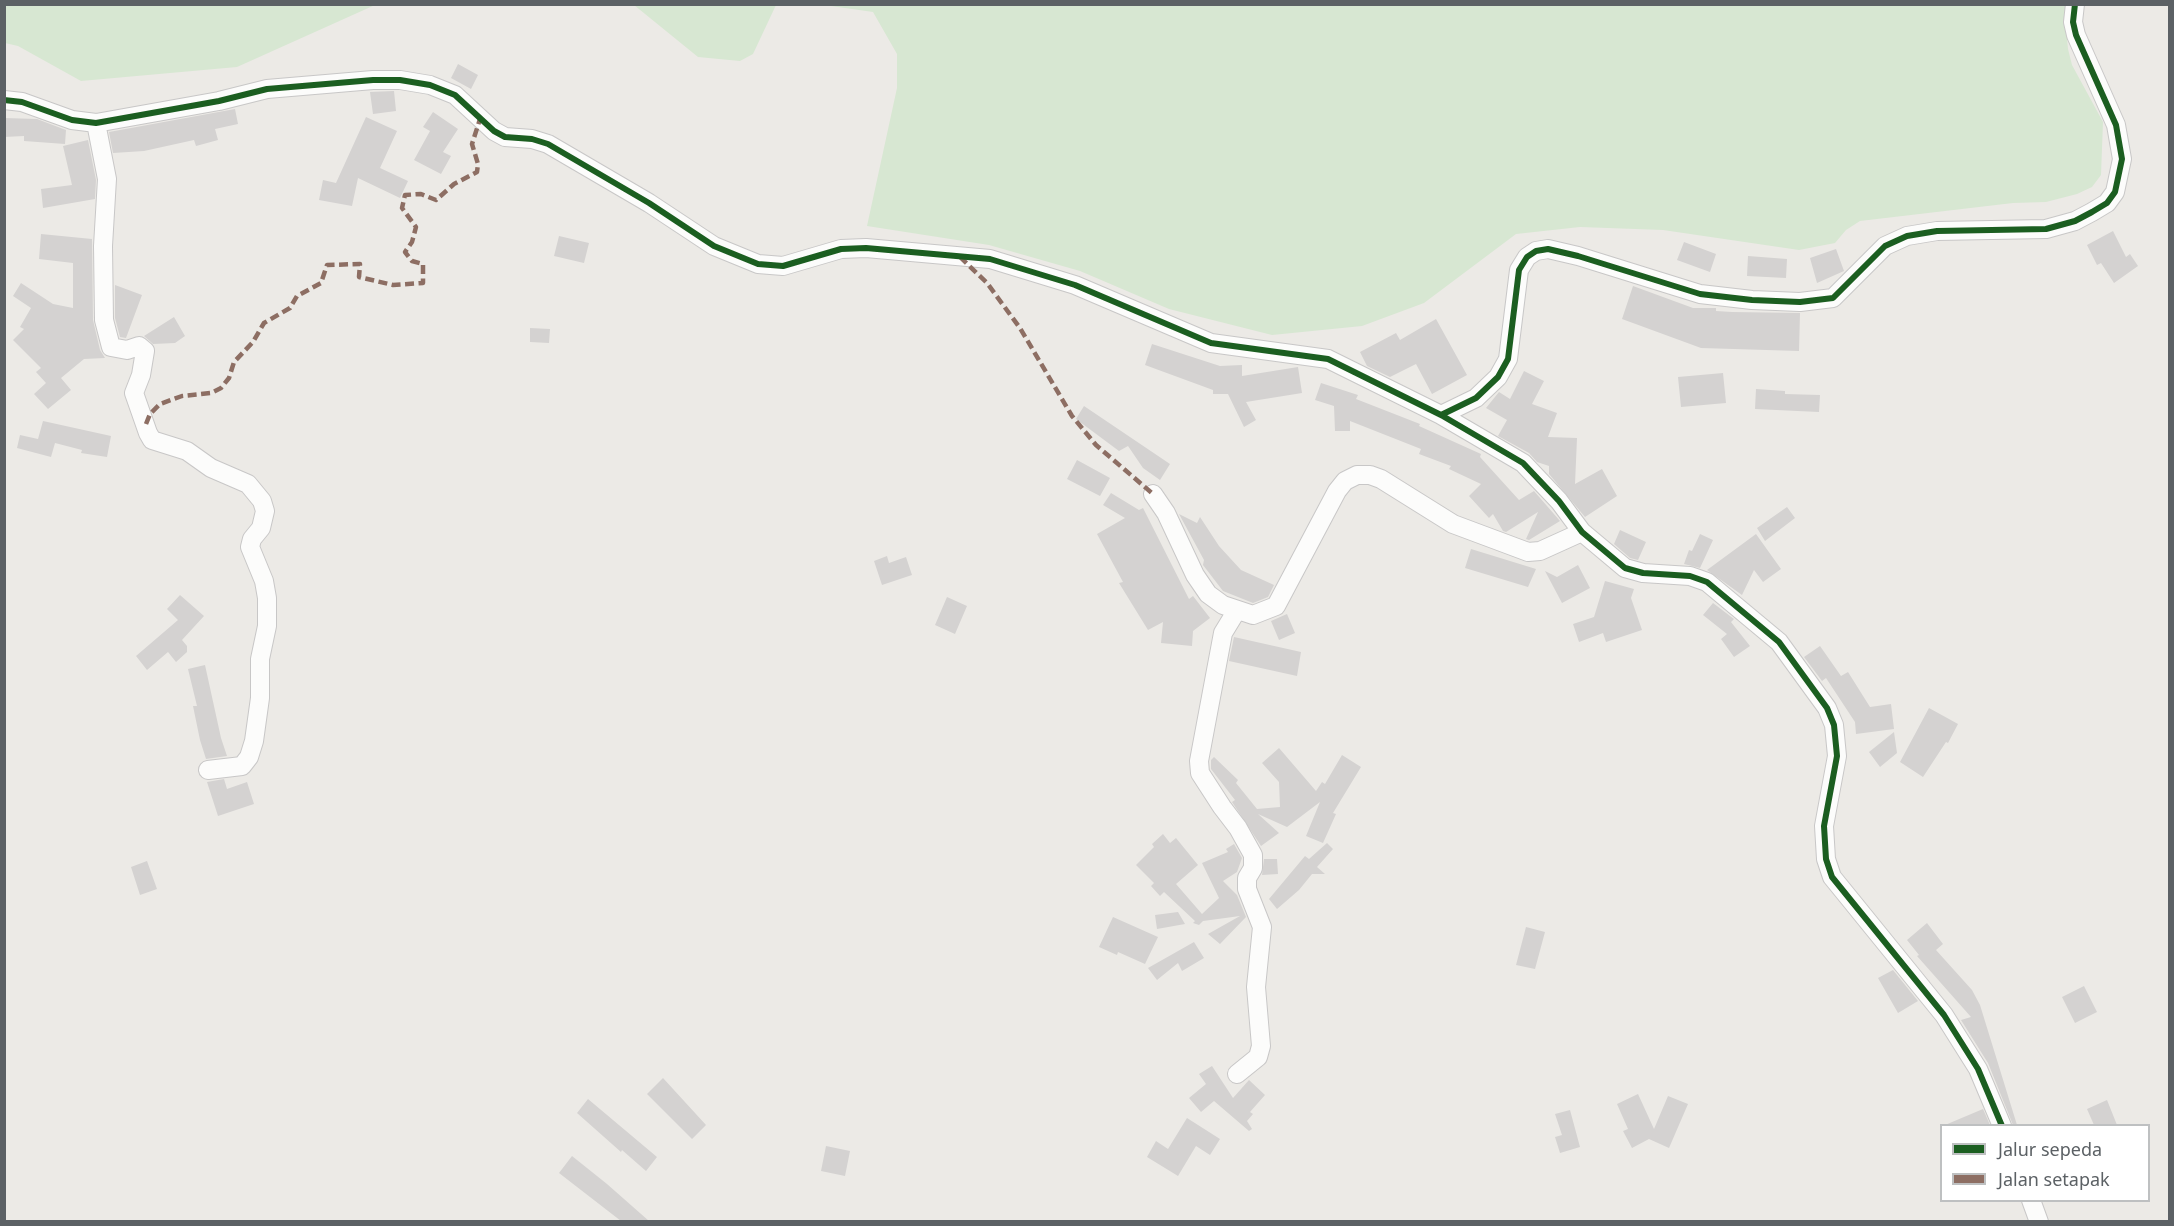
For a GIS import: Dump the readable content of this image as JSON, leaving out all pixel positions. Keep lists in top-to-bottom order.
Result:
{
  "legend": ["Jalur sepeda", "Jalan setapak"]
}
